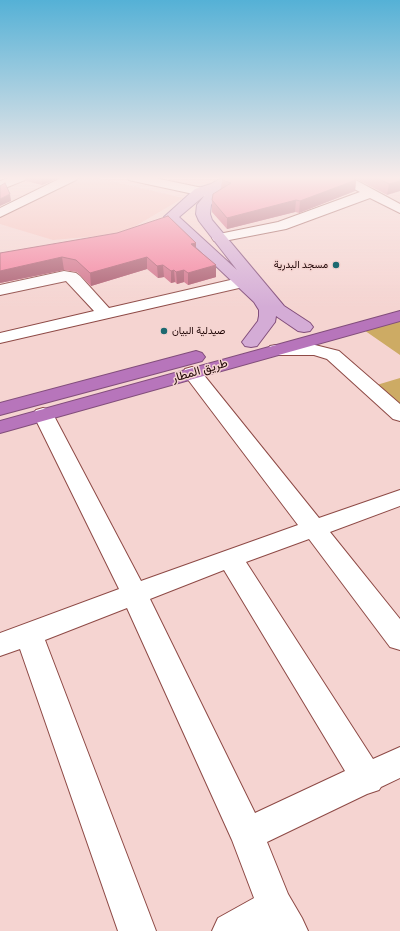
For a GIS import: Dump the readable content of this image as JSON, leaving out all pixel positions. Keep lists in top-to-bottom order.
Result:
{
  "streets": {
    "highway": ["طريق المطار"]
  },
  "places": ["مسجد البدرية", "صيدلية البيان"]
}
